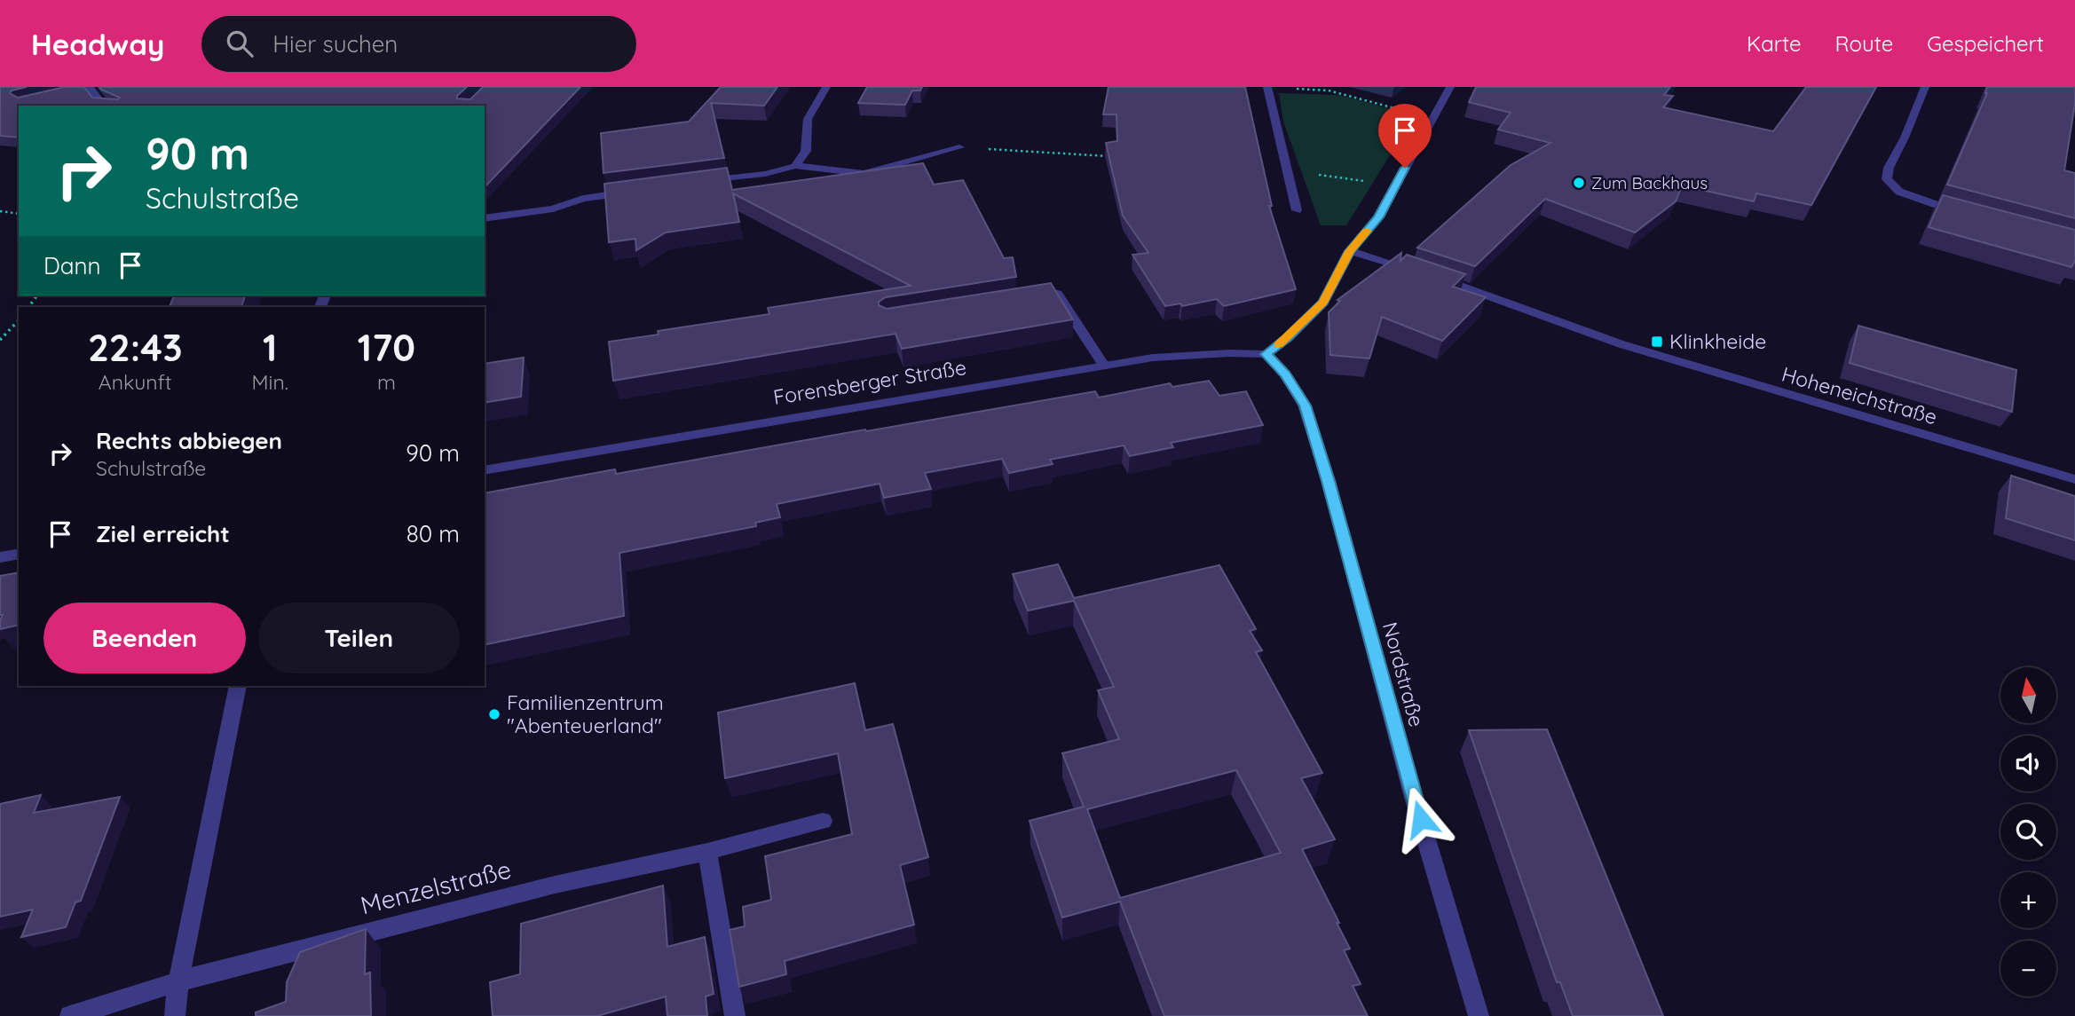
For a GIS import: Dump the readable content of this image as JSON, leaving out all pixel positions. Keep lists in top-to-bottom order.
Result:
{
  "streets": {
    "street": [
      "Forensberger Straße",
      "Hoheneichstraße",
      "Nordstraße",
      "Menzelstraße"
    ]
  },
  "crossings": [
    ["Forensberger Straße", "Nordstraße"]
  ],
  "places": {
    "other": ["Zum Backhaus", "Familienzentrum \"Abenteuerland\""],
    "transit": ["Klinkheide"]
  },
  "north": "top",
  "page": {
    "header": "Headway",
    "search": "Hier suchen",
    "nav": ["Karte", "Route", "Gespeichert"],
    "turn": ["90 m", "Schulstraße"],
    "then": "Dann",
    "eta": [
      "22:43",
      "Ankunft",
      "1",
      "Min.",
      "170",
      "m"
    ],
    "list": [
      {
        "name": "Rechts abbiegen",
        "note": "Schulstraße",
        "value": "90 m"
      },
      {
        "name": "Ziel erreicht",
        "value": "80 m"
      }
    ],
    "buttons": ["Beenden", "Teilen"],
    "map_buttons": ["+", "−"]
  }
}
